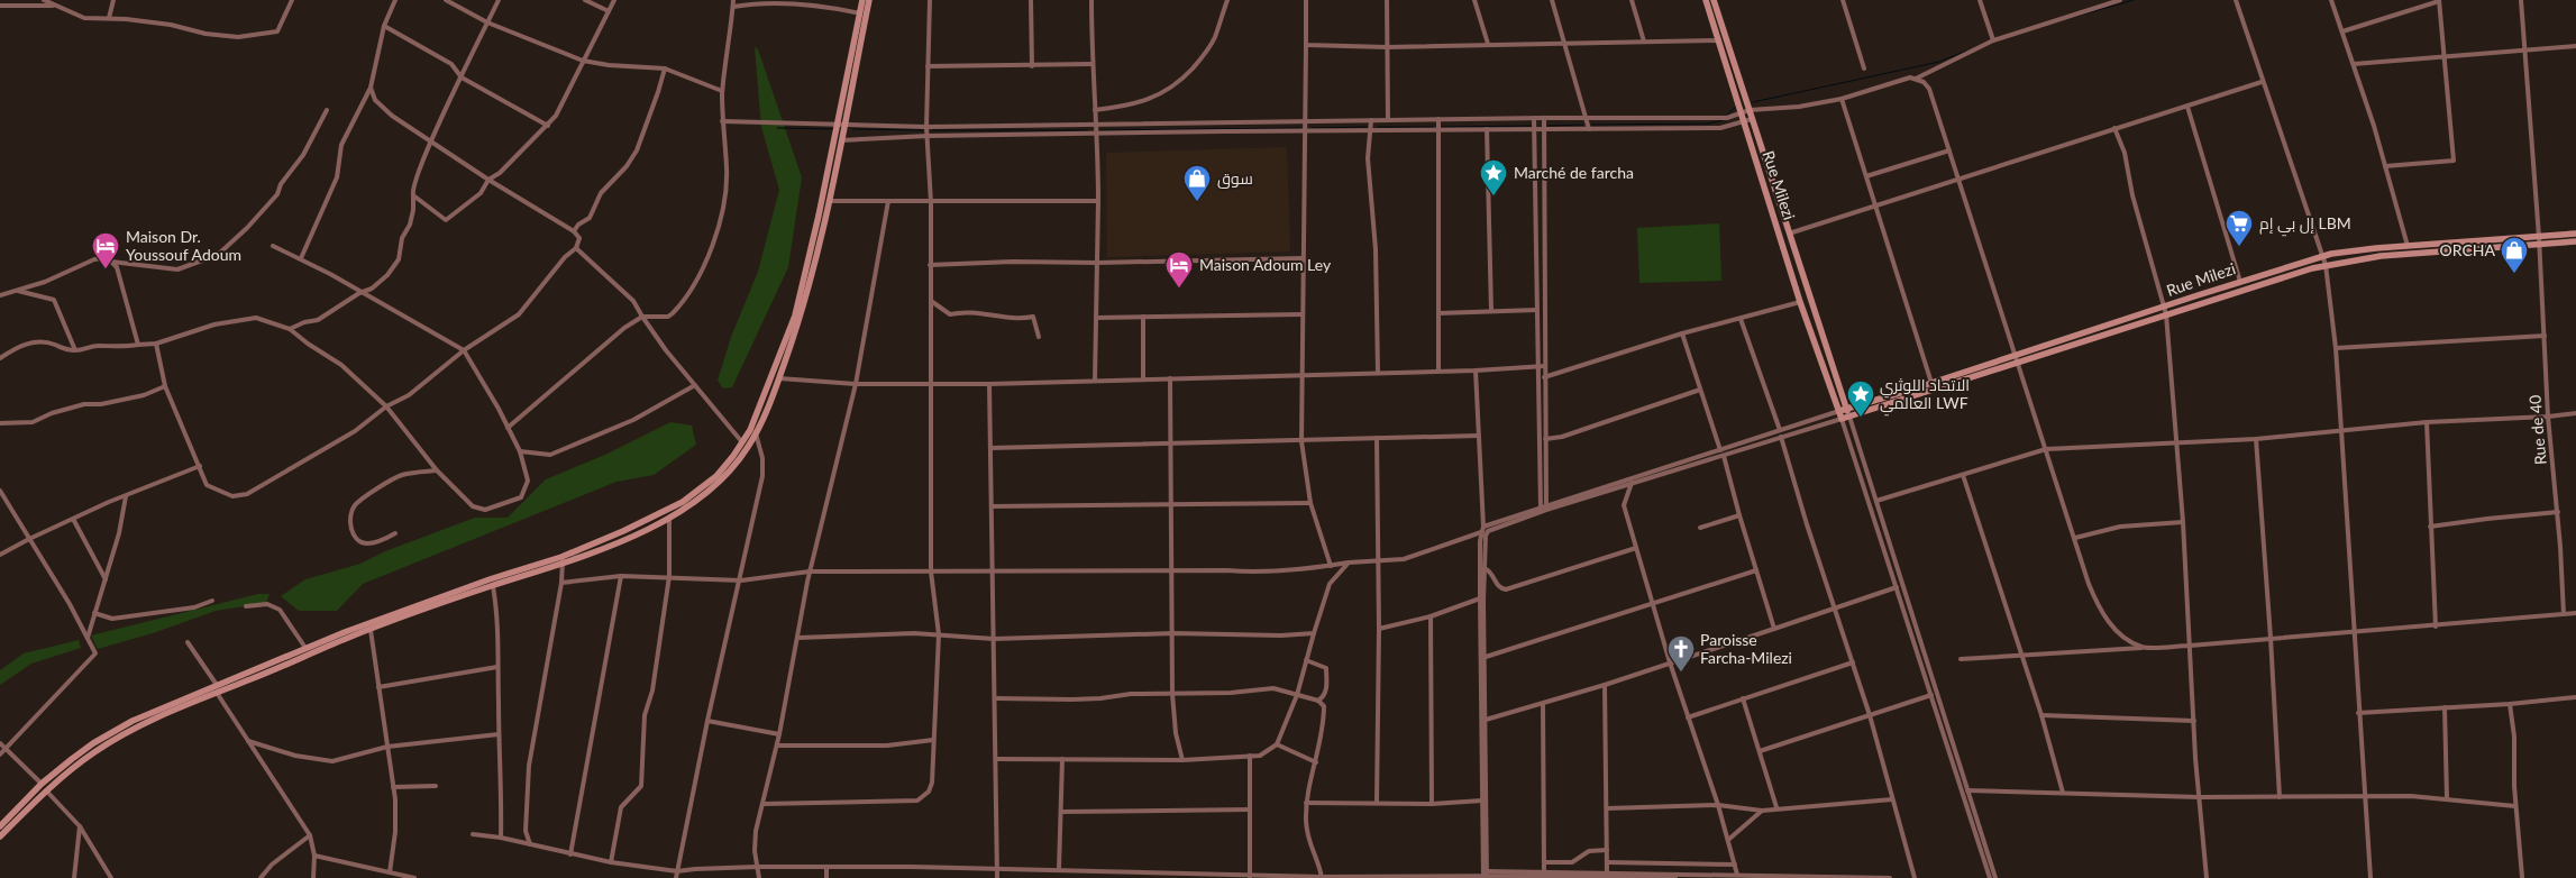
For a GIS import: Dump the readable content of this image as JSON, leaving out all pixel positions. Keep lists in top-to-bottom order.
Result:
{
  "streets": {
    "street": ["Rue Milezi", "Rue de 40"]
  },
  "crossings": [
    ["Rue Milezi", "Rue de 40"]
  ],
  "places": {
    "place": ["Marché de farcha", "الاتحاد اللوثري العالمي LWF"],
    "shop": ["سوق", "ORCHA"],
    "supermarket": ["إل بي إم LBM"],
    "hotel": ["Maison Dr. Youssouf Adoum", "Maison Adoum Ley"],
    "church": ["Paroisse Farcha-Milezi"]
  }
}
